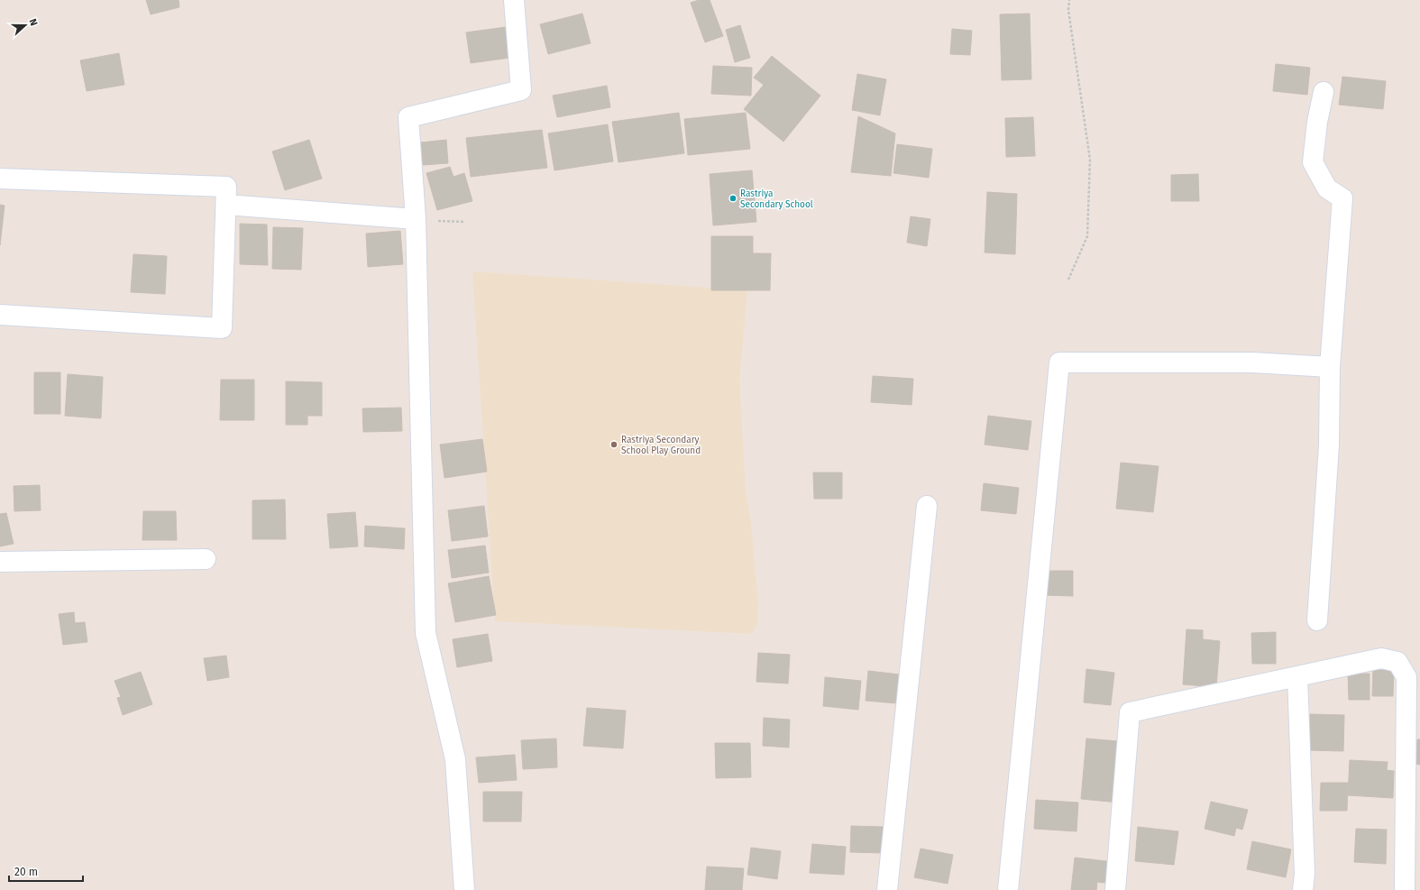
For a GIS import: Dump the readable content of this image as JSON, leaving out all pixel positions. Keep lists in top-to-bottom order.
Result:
{
  "places": ["Rastriya Secondary School", "Rastriya Secondary School Play Ground"],
  "scale_bar": "20 m",
  "north": "right"
}
